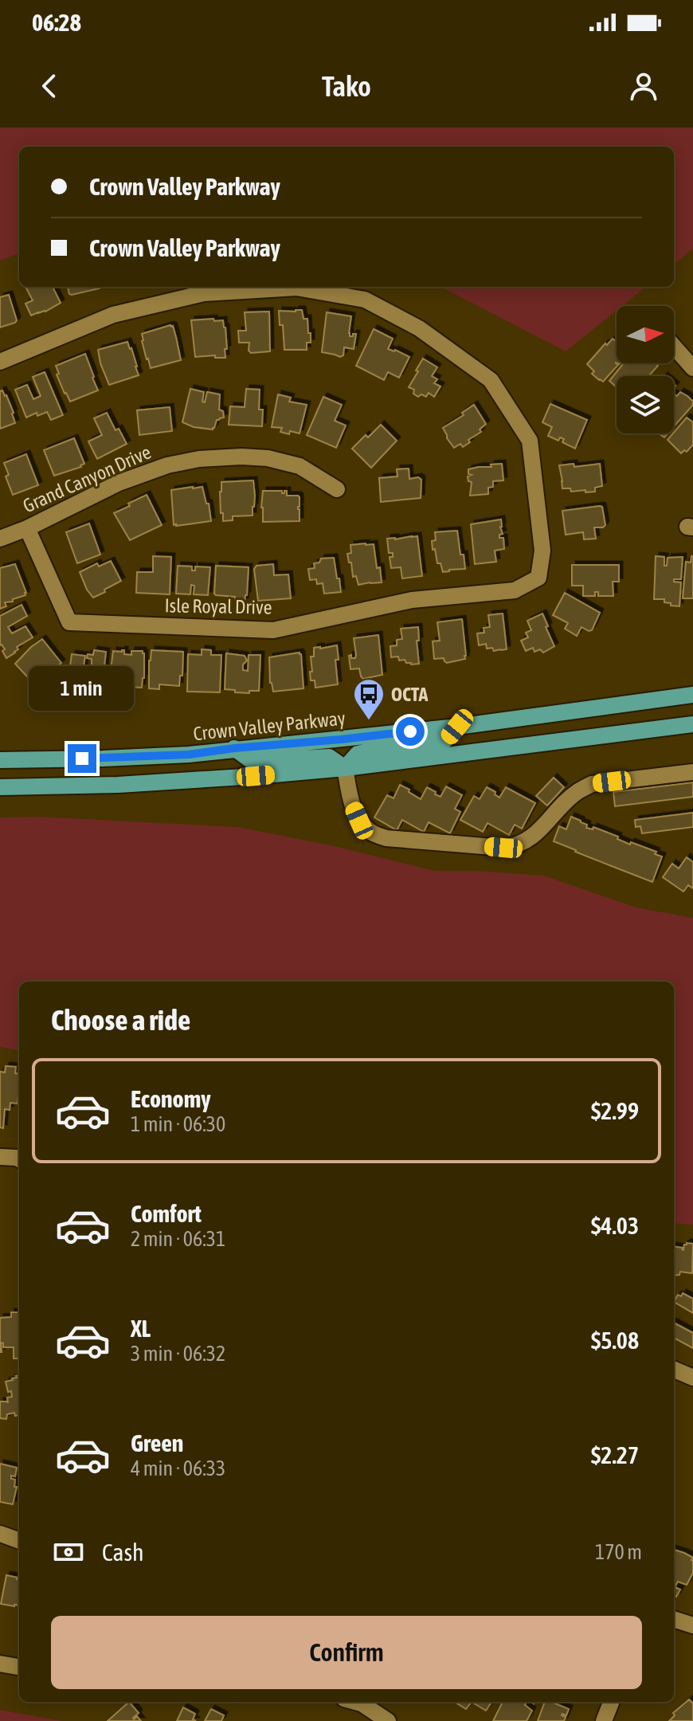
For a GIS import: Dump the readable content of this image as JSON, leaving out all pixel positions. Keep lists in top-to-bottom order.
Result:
{
  "streets": {
    "main road": ["Crown Valley Parkway"],
    "street": ["Grand Canyon Drive", "Isle Royal Drive"]
  },
  "crossings": [
    ["Grand Canyon Drive", "Isle Royal Drive"]
  ],
  "places": {
    "bus stop": ["OCTA"]
  },
  "north": "right",
  "page": {
    "status": "06:28",
    "header": "Tako",
    "banner": ["Crown Valley Parkway", "Crown Valley Parkway"],
    "bubble": "1 min",
    "heading": "Choose a ride",
    "list": [
      {
        "name": "Economy",
        "note": "1 min · 06:30",
        "value": "$2.99"
      },
      {
        "name": "Comfort",
        "note": "2 min · 06:31",
        "value": "$4.03"
      },
      {
        "name": "XL",
        "note": "3 min · 06:32",
        "value": "$5.08"
      },
      {
        "name": "Green",
        "note": "4 min · 06:33",
        "value": "$2.27"
      }
    ],
    "pay": ["Cash", "170 m"],
    "buttons": "Confirm"
  }
}
